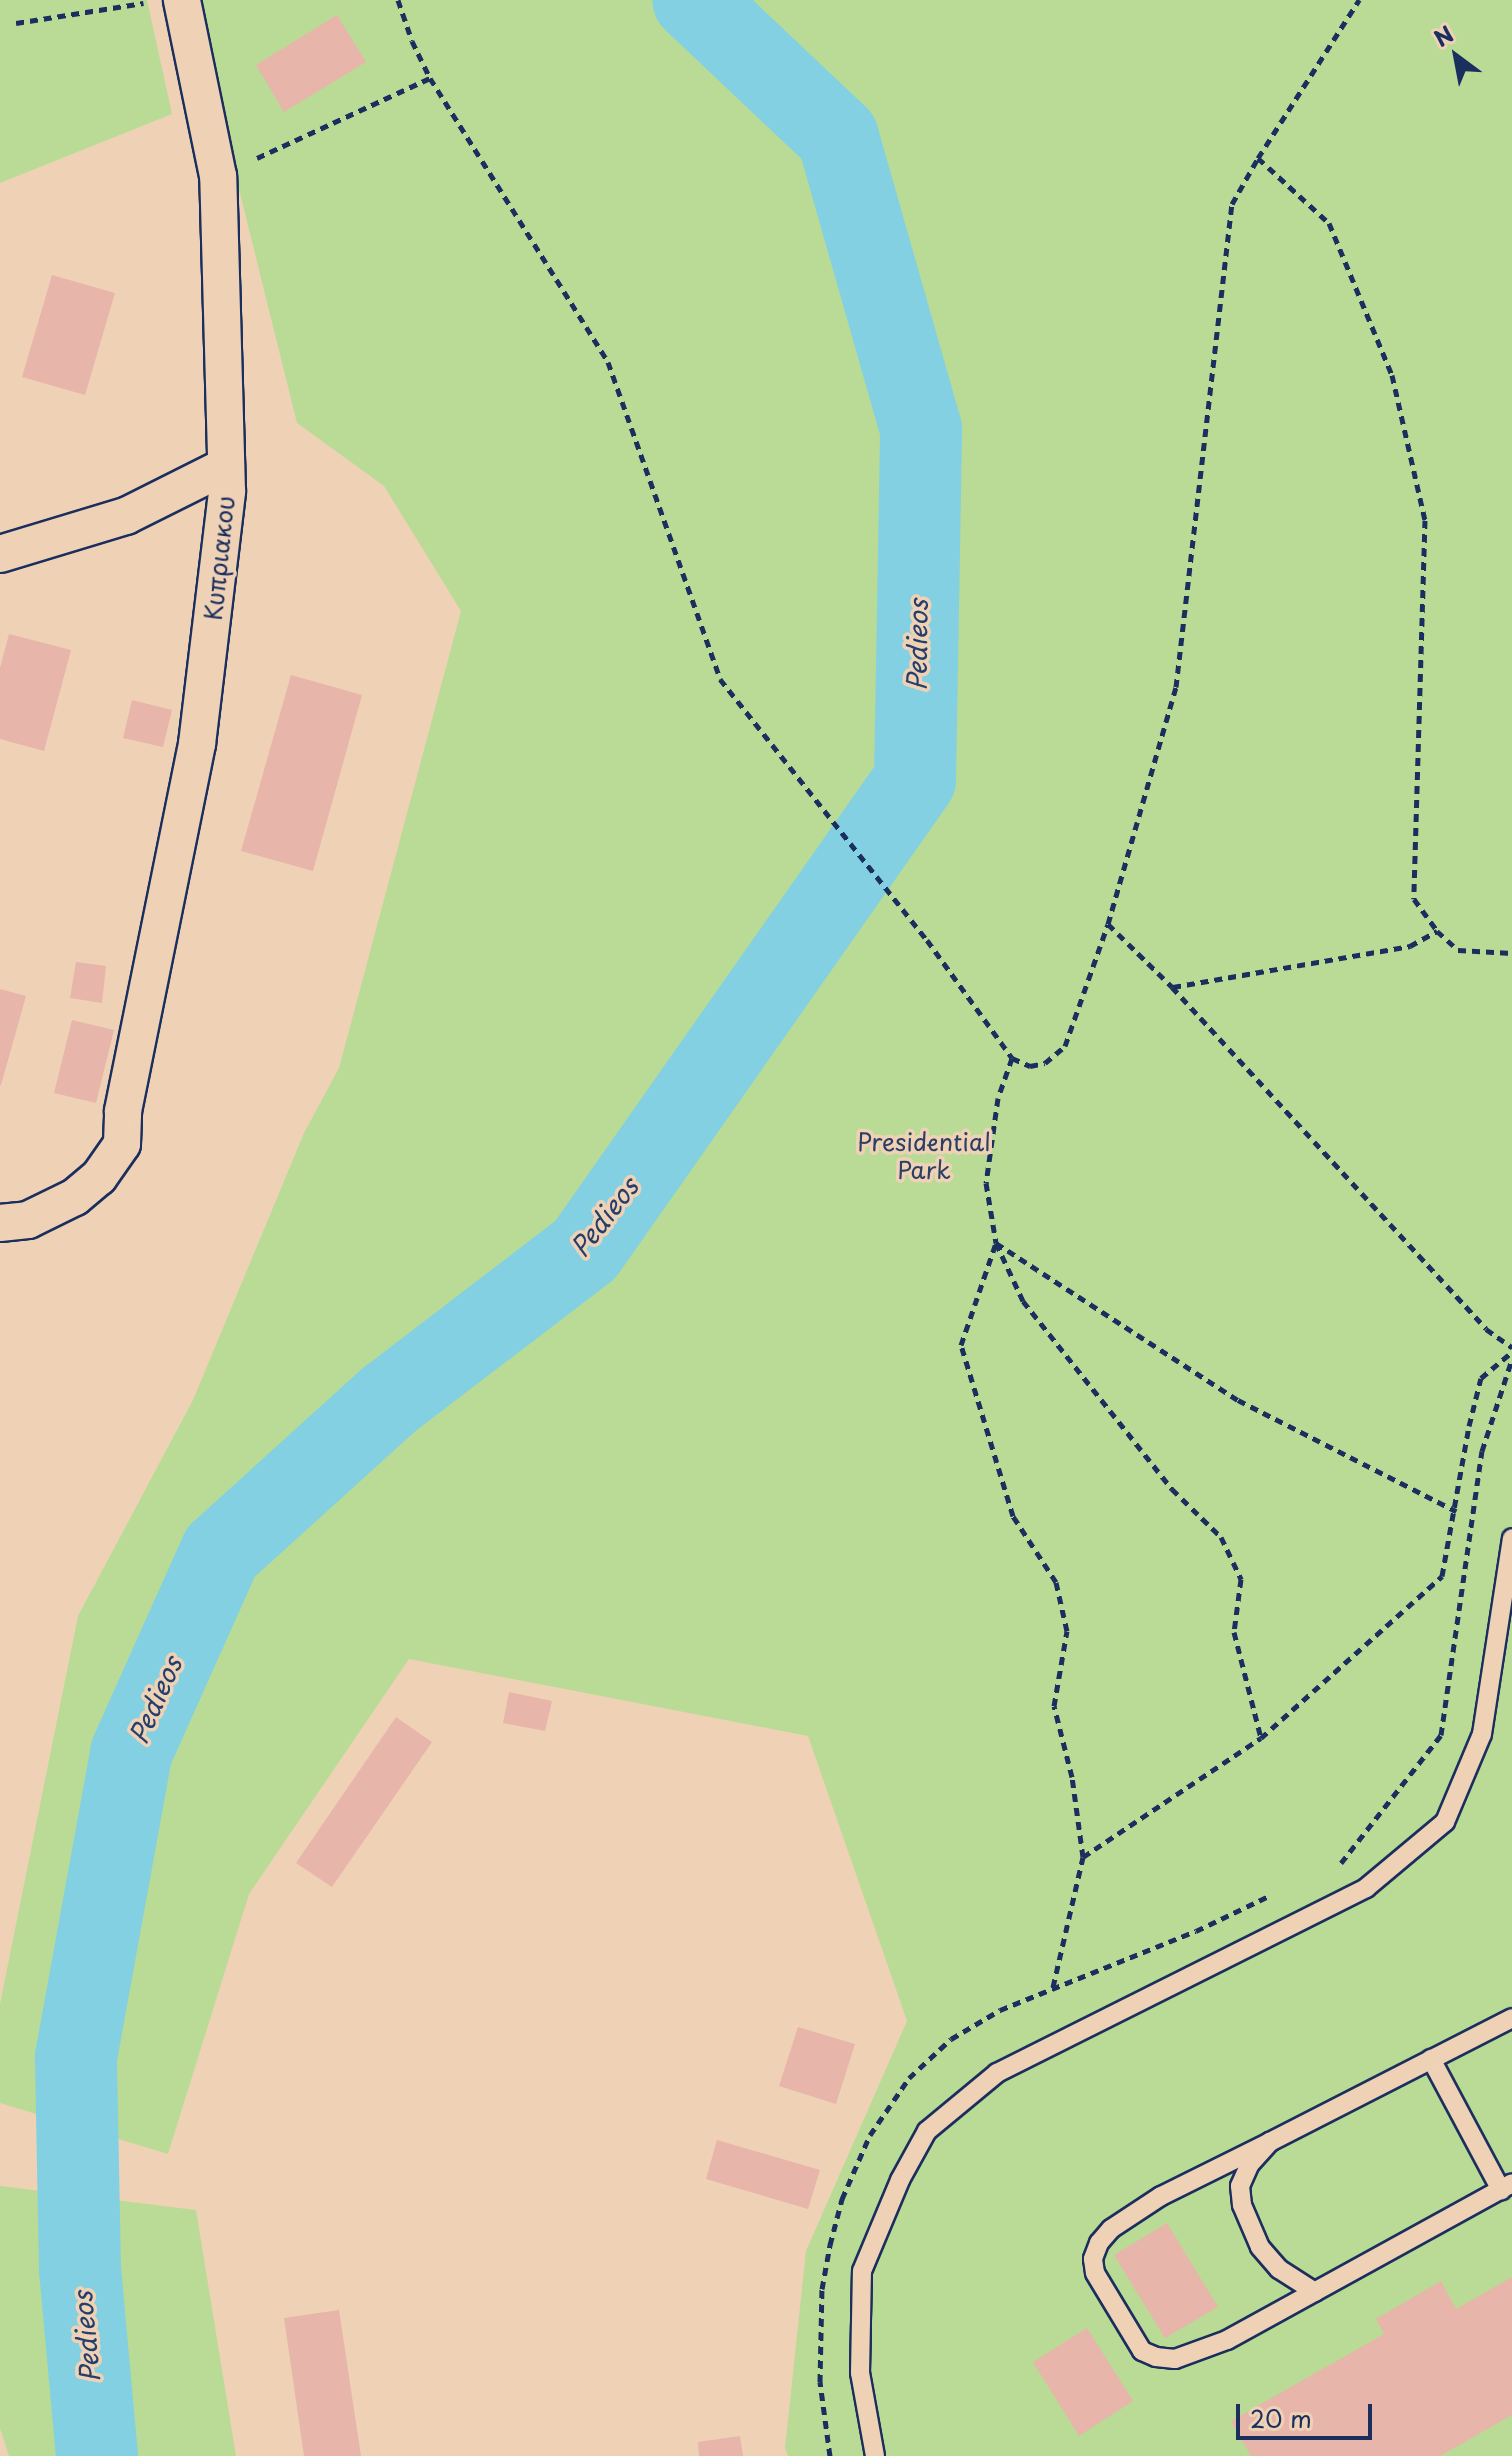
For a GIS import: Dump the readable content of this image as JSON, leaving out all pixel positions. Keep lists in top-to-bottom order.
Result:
{
  "streets": {
    "street": ["Κυπριακου"]
  },
  "water": ["Pedieos"],
  "parks": ["Presidential Park"],
  "scale_bar": "20 m",
  "north": "top left"
}
